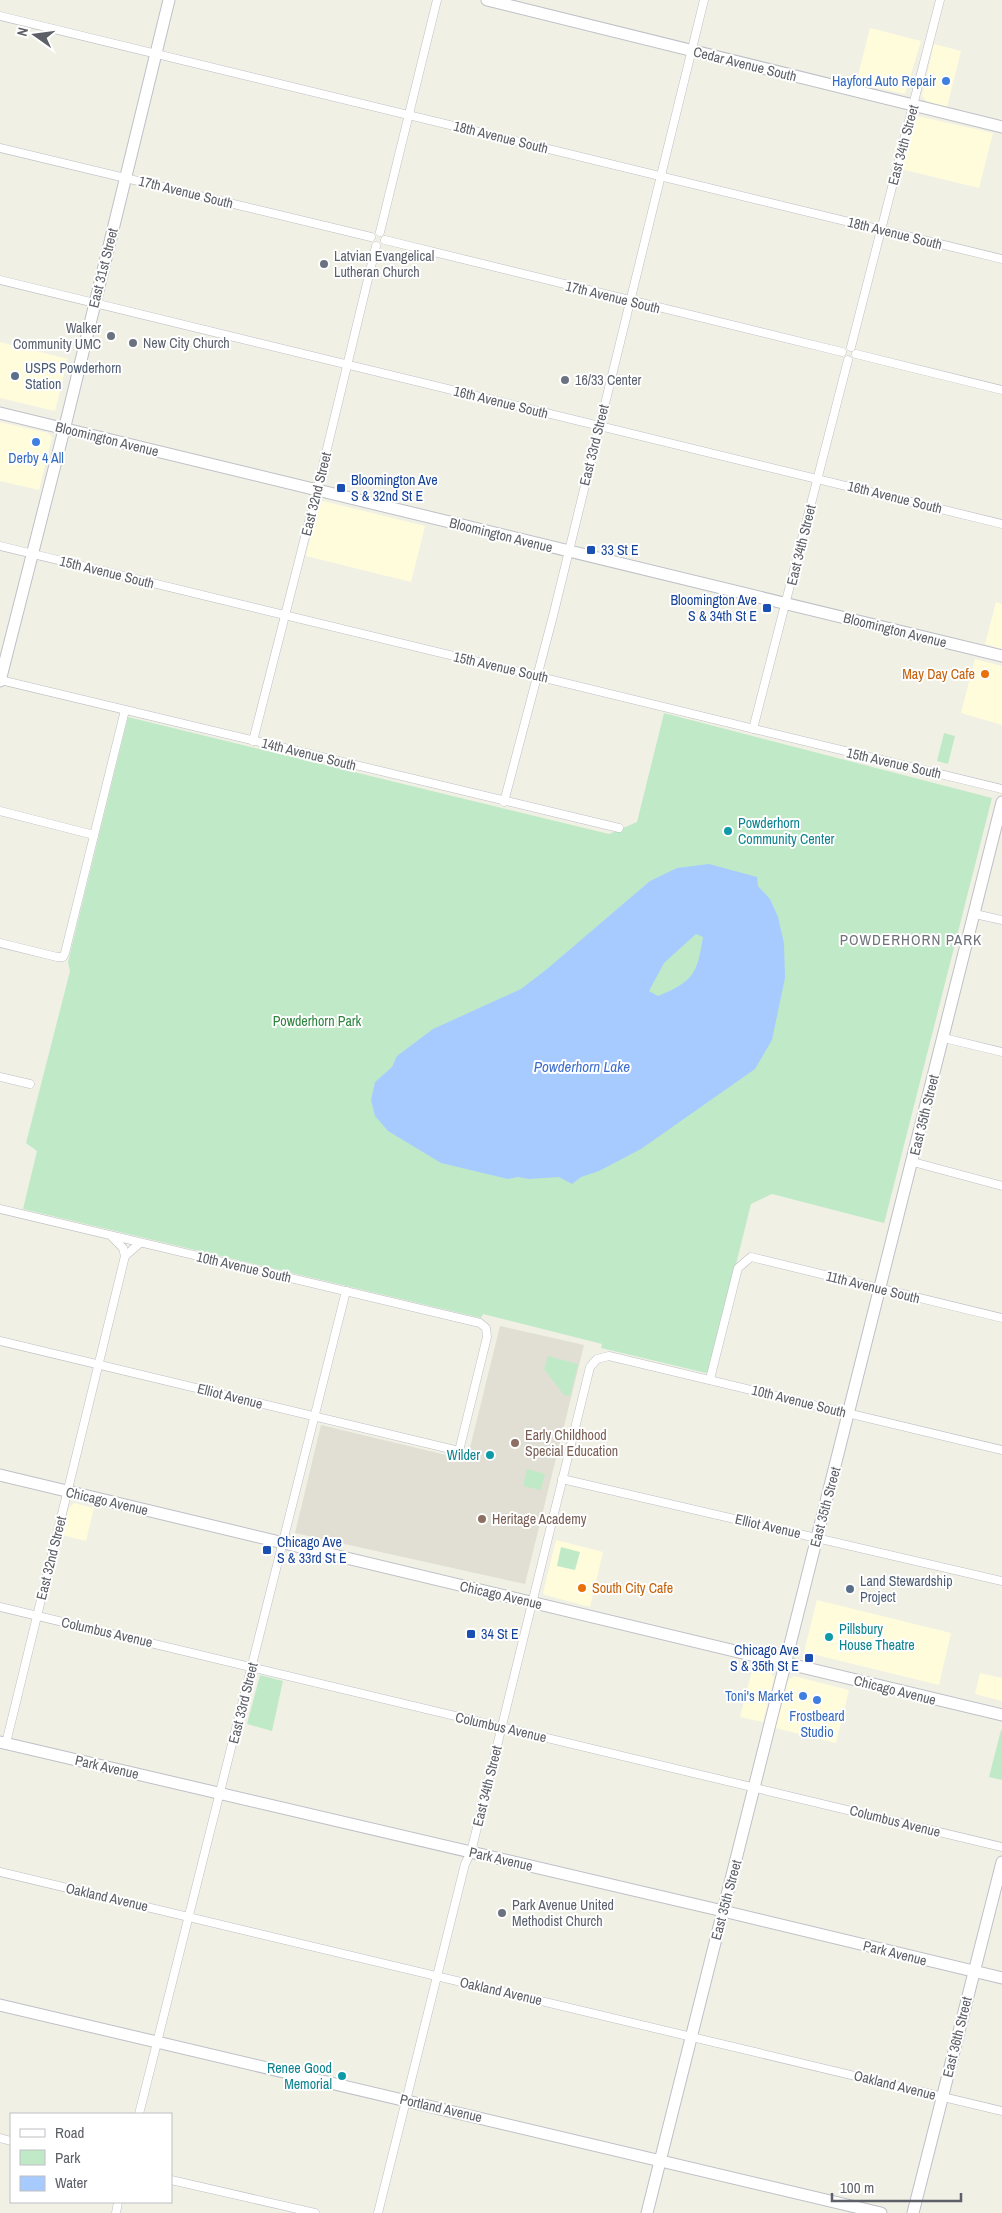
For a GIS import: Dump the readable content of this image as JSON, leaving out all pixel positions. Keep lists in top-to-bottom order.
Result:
{
  "streets": {
    "street": [
      "Cedar Avenue South",
      "18th Avenue South",
      "East 34th Street",
      "17th Avenue South",
      "East 31st Street",
      "16th Avenue South",
      "Bloomington Avenue",
      "East 33rd Street",
      "East 32nd Street",
      "15th Avenue South",
      "14th Avenue South",
      "East 35th Street",
      "10th Avenue South",
      "11th Avenue South",
      "Elliot Avenue",
      "Chicago Avenue",
      "Columbus Avenue",
      "Park Avenue",
      "Oakland Avenue",
      "East 36th Street",
      "Portland Avenue"
    ]
  },
  "crossings": [
    ["Cedar Avenue South", "East 34th Street"],
    ["Cedar Avenue South", "East 33rd Street"],
    ["18th Avenue South", "East 34th Street"],
    ["18th Avenue South", "East 31st Street"],
    ["18th Avenue South", "East 33rd Street"],
    ["East 34th Street", "16th Avenue South"],
    ["East 34th Street", "Bloomington Avenue"],
    ["East 34th Street", "15th Avenue South"],
    ["East 34th Street", "10th Avenue South"],
    ["East 34th Street", "Elliot Avenue"],
    ["East 34th Street", "Chicago Avenue"],
    ["East 34th Street", "Columbus Avenue"],
    ["East 34th Street", "Park Avenue"],
    ["East 34th Street", "Oakland Avenue"],
    ["East 34th Street", "Portland Avenue"],
    ["17th Avenue South", "East 31st Street"],
    ["17th Avenue South", "East 33rd Street"],
    ["17th Avenue South", "East 32nd Street"],
    ["East 31st Street", "16th Avenue South"],
    ["East 31st Street", "Bloomington Avenue"],
    ["East 31st Street", "15th Avenue South"],
    ["East 31st Street", "14th Avenue South"],
    ["16th Avenue South", "East 33rd Street"],
    ["16th Avenue South", "East 32nd Street"],
    ["Bloomington Avenue", "East 33rd Street"],
    ["Bloomington Avenue", "East 32nd Street"],
    ["East 33rd Street", "15th Avenue South"],
    ["East 33rd Street", "14th Avenue South"],
    ["East 33rd Street", "10th Avenue South"],
    ["East 33rd Street", "Elliot Avenue"],
    ["East 33rd Street", "Chicago Avenue"],
    ["East 33rd Street", "Columbus Avenue"],
    ["East 33rd Street", "Park Avenue"],
    ["East 33rd Street", "Oakland Avenue"],
    ["East 33rd Street", "Portland Avenue"],
    ["East 32nd Street", "15th Avenue South"],
    ["East 32nd Street", "14th Avenue South"],
    ["East 32nd Street", "Elliot Avenue"],
    ["East 32nd Street", "Chicago Avenue"],
    ["East 32nd Street", "Columbus Avenue"],
    ["East 32nd Street", "Park Avenue"],
    ["East 35th Street", "10th Avenue South"],
    ["East 35th Street", "11th Avenue South"],
    ["East 35th Street", "Elliot Avenue"],
    ["East 35th Street", "Chicago Avenue"],
    ["East 35th Street", "Columbus Avenue"],
    ["East 35th Street", "Park Avenue"],
    ["East 35th Street", "Oakland Avenue"],
    ["East 35th Street", "Portland Avenue"],
    ["10th Avenue South", "11th Avenue South"],
    ["10th Avenue South", "Elliot Avenue"],
    ["Park Avenue", "East 36th Street"],
    ["Oakland Avenue", "East 36th Street"]
  ],
  "districts": ["POWDERHORN PARK"],
  "water": ["Powderhorn Lake"],
  "parks": ["Powderhorn Park"],
  "places": {
    "other": [
      "Hayford Auto Repair",
      "Latvian Evangelical Lutheran Church",
      "Walker Community UMC",
      "New City Church",
      "USPS Powderhorn Station",
      "16/33 Center",
      "Derby 4 All",
      "May Day Cafe",
      "Powderhorn Community Center",
      "Early Childhood Special Education",
      "Wilder",
      "Heritage Academy",
      "South City Cafe",
      "Land Stewardship Project",
      "Pillsbury House Theatre",
      "Toni's Market",
      "Frostbeard Studio",
      "Park Avenue United Methodist Church",
      "Renee Good Memorial"
    ],
    "transit": [
      "Bloomington Ave S & 32nd St E",
      "33 St E",
      "Bloomington Ave S & 34th St E",
      "Chicago Ave S & 33rd St E",
      "34 St E",
      "Chicago Ave S & 35th St E"
    ]
  },
  "legend": ["Road", "Park", "Water"],
  "scale_bar": "100 m",
  "north": "left"
}
